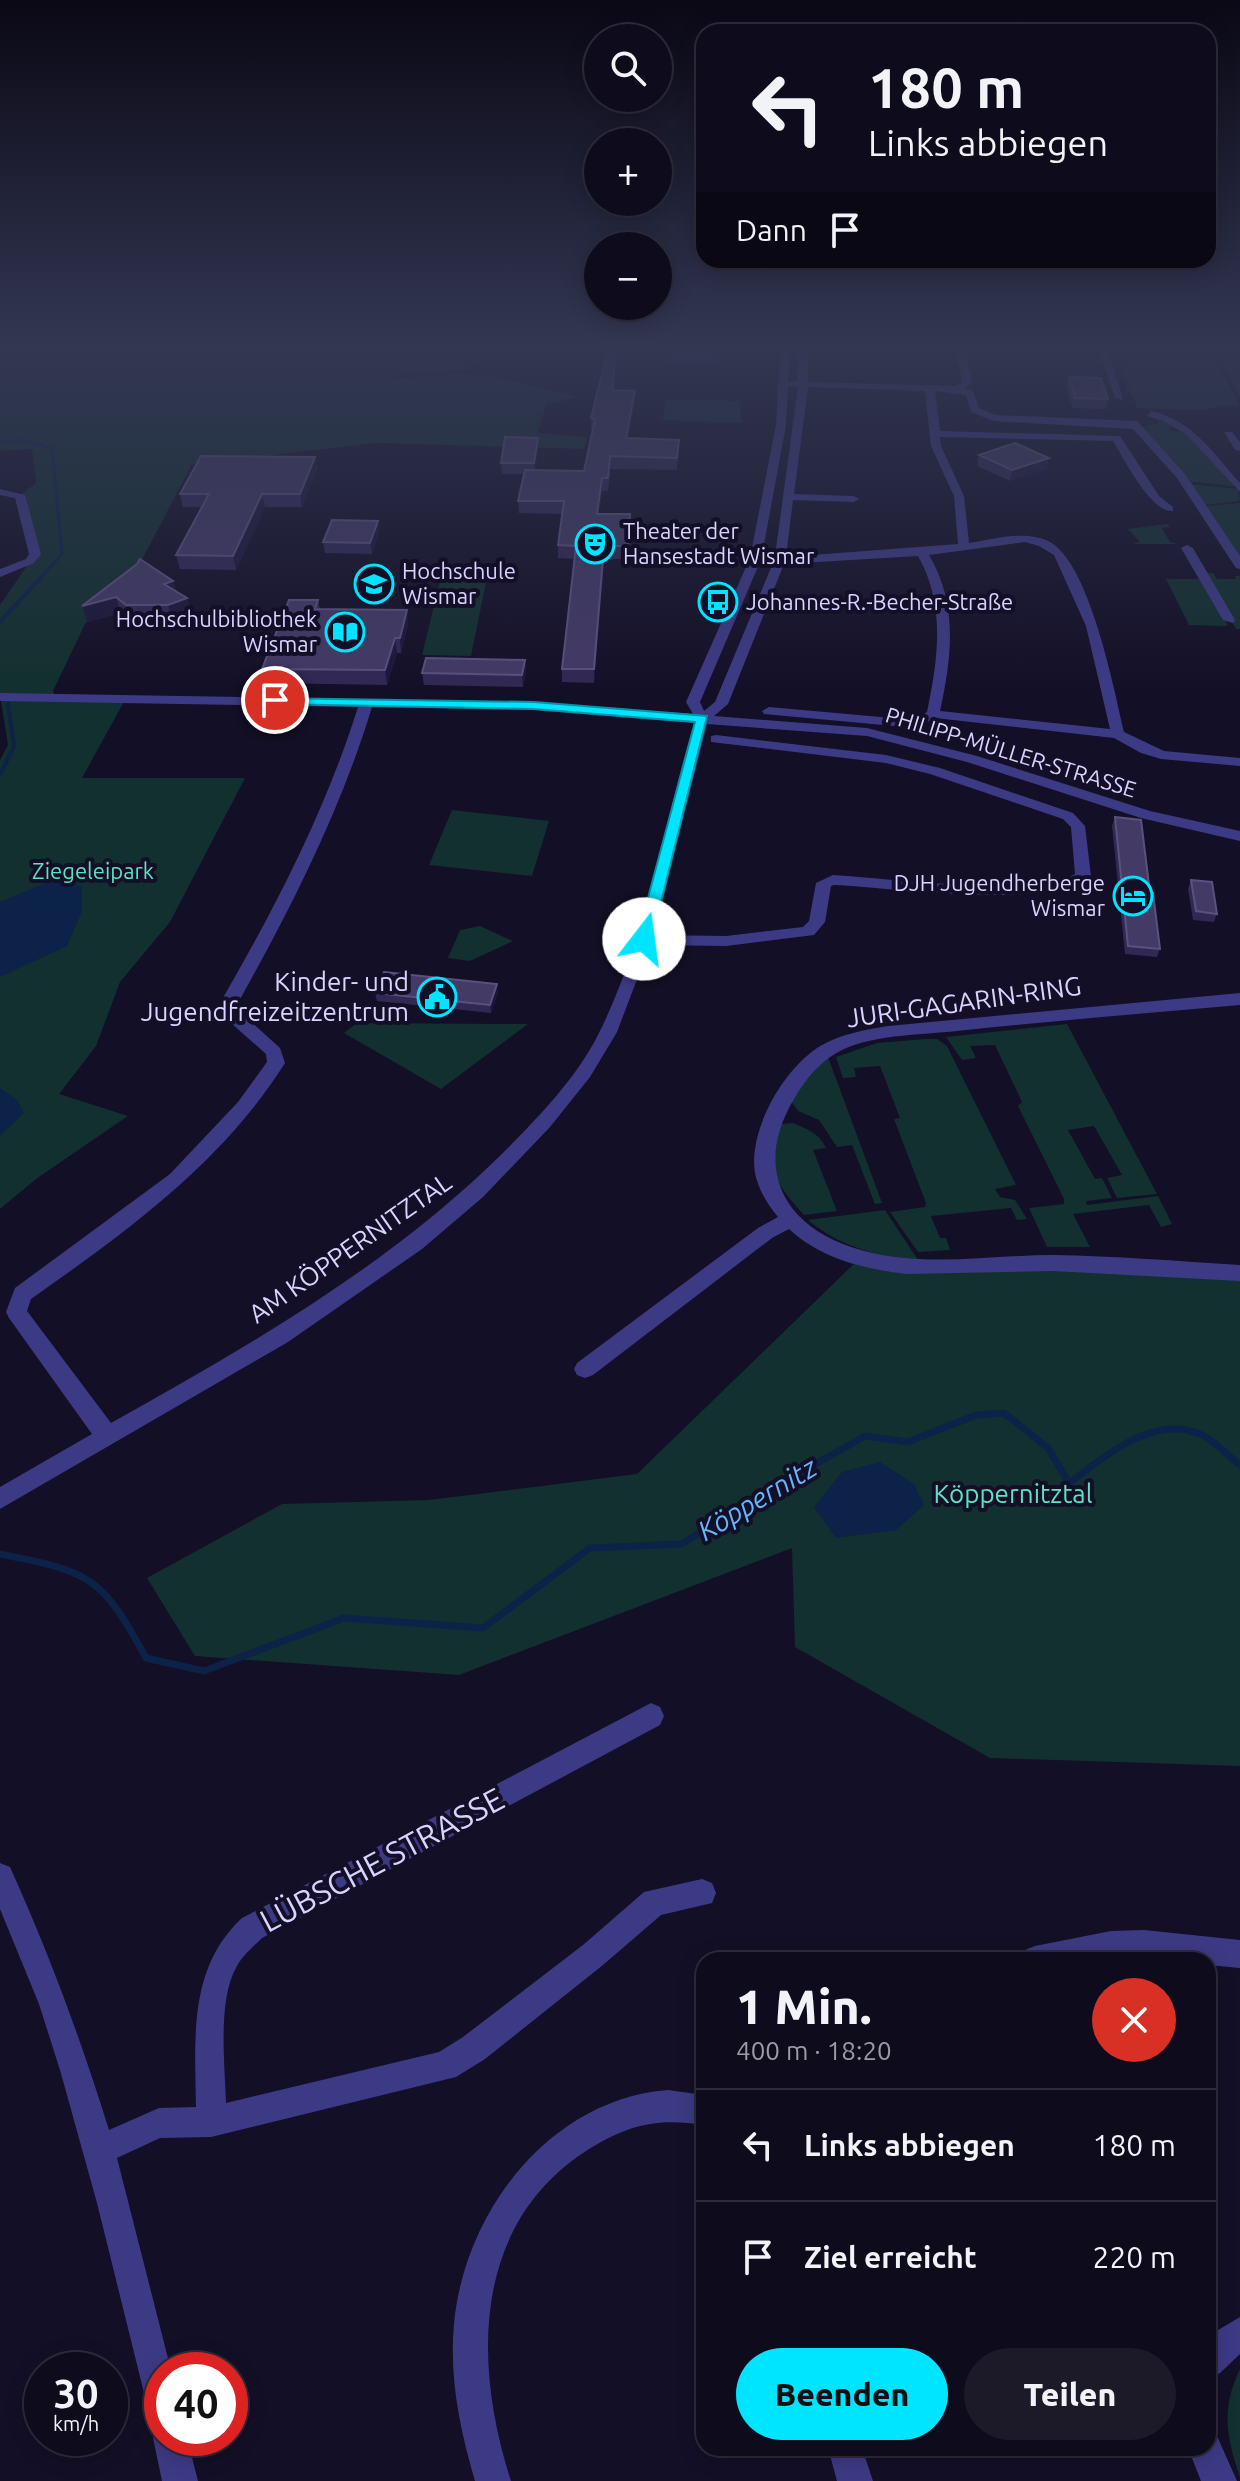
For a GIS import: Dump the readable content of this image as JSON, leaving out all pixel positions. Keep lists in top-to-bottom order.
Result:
{
  "streets": {
    "street": [
      "PHILIPP-MÜLLER-STRASSE",
      "JURI-GAGARIN-RING",
      "AM KÖPPERNITZTAL",
      "LÜBSCHE STRASSE"
    ]
  },
  "crossings": [
    ["PHILIPP-MÜLLER-STRASSE", "AM KÖPPERNITZTAL"]
  ],
  "water": ["Köppernitz"],
  "parks": ["Ziegeleipark", "Köppernitztal"],
  "places": {
    "theatre": ["Theater der Hansestadt Wismar"],
    "school or university": ["Hochschule Wismar"],
    "bus stop": ["Johannes-R.-Becher-Straße"],
    "library": ["Hochschulbibliothek Wismar"],
    "hotel": ["DJH Jugendherberge Wismar"],
    "public building": ["Kinder- und Jugendfreizeitzentrum"]
  },
  "page": {
    "map_buttons": ["+", "−"],
    "turn": ["180 m", "Links abbiegen"],
    "then": "Dann",
    "heading": ["1 Min.", "400 m · 18:20"],
    "list": [
      {
        "name": "Links abbiegen",
        "value": "180 m"
      },
      {
        "name": "Ziel erreicht",
        "value": "220 m"
      }
    ],
    "buttons": ["Beenden", "Teilen"],
    "speed": "30 km/h",
    "limit": "40"
  }
}
